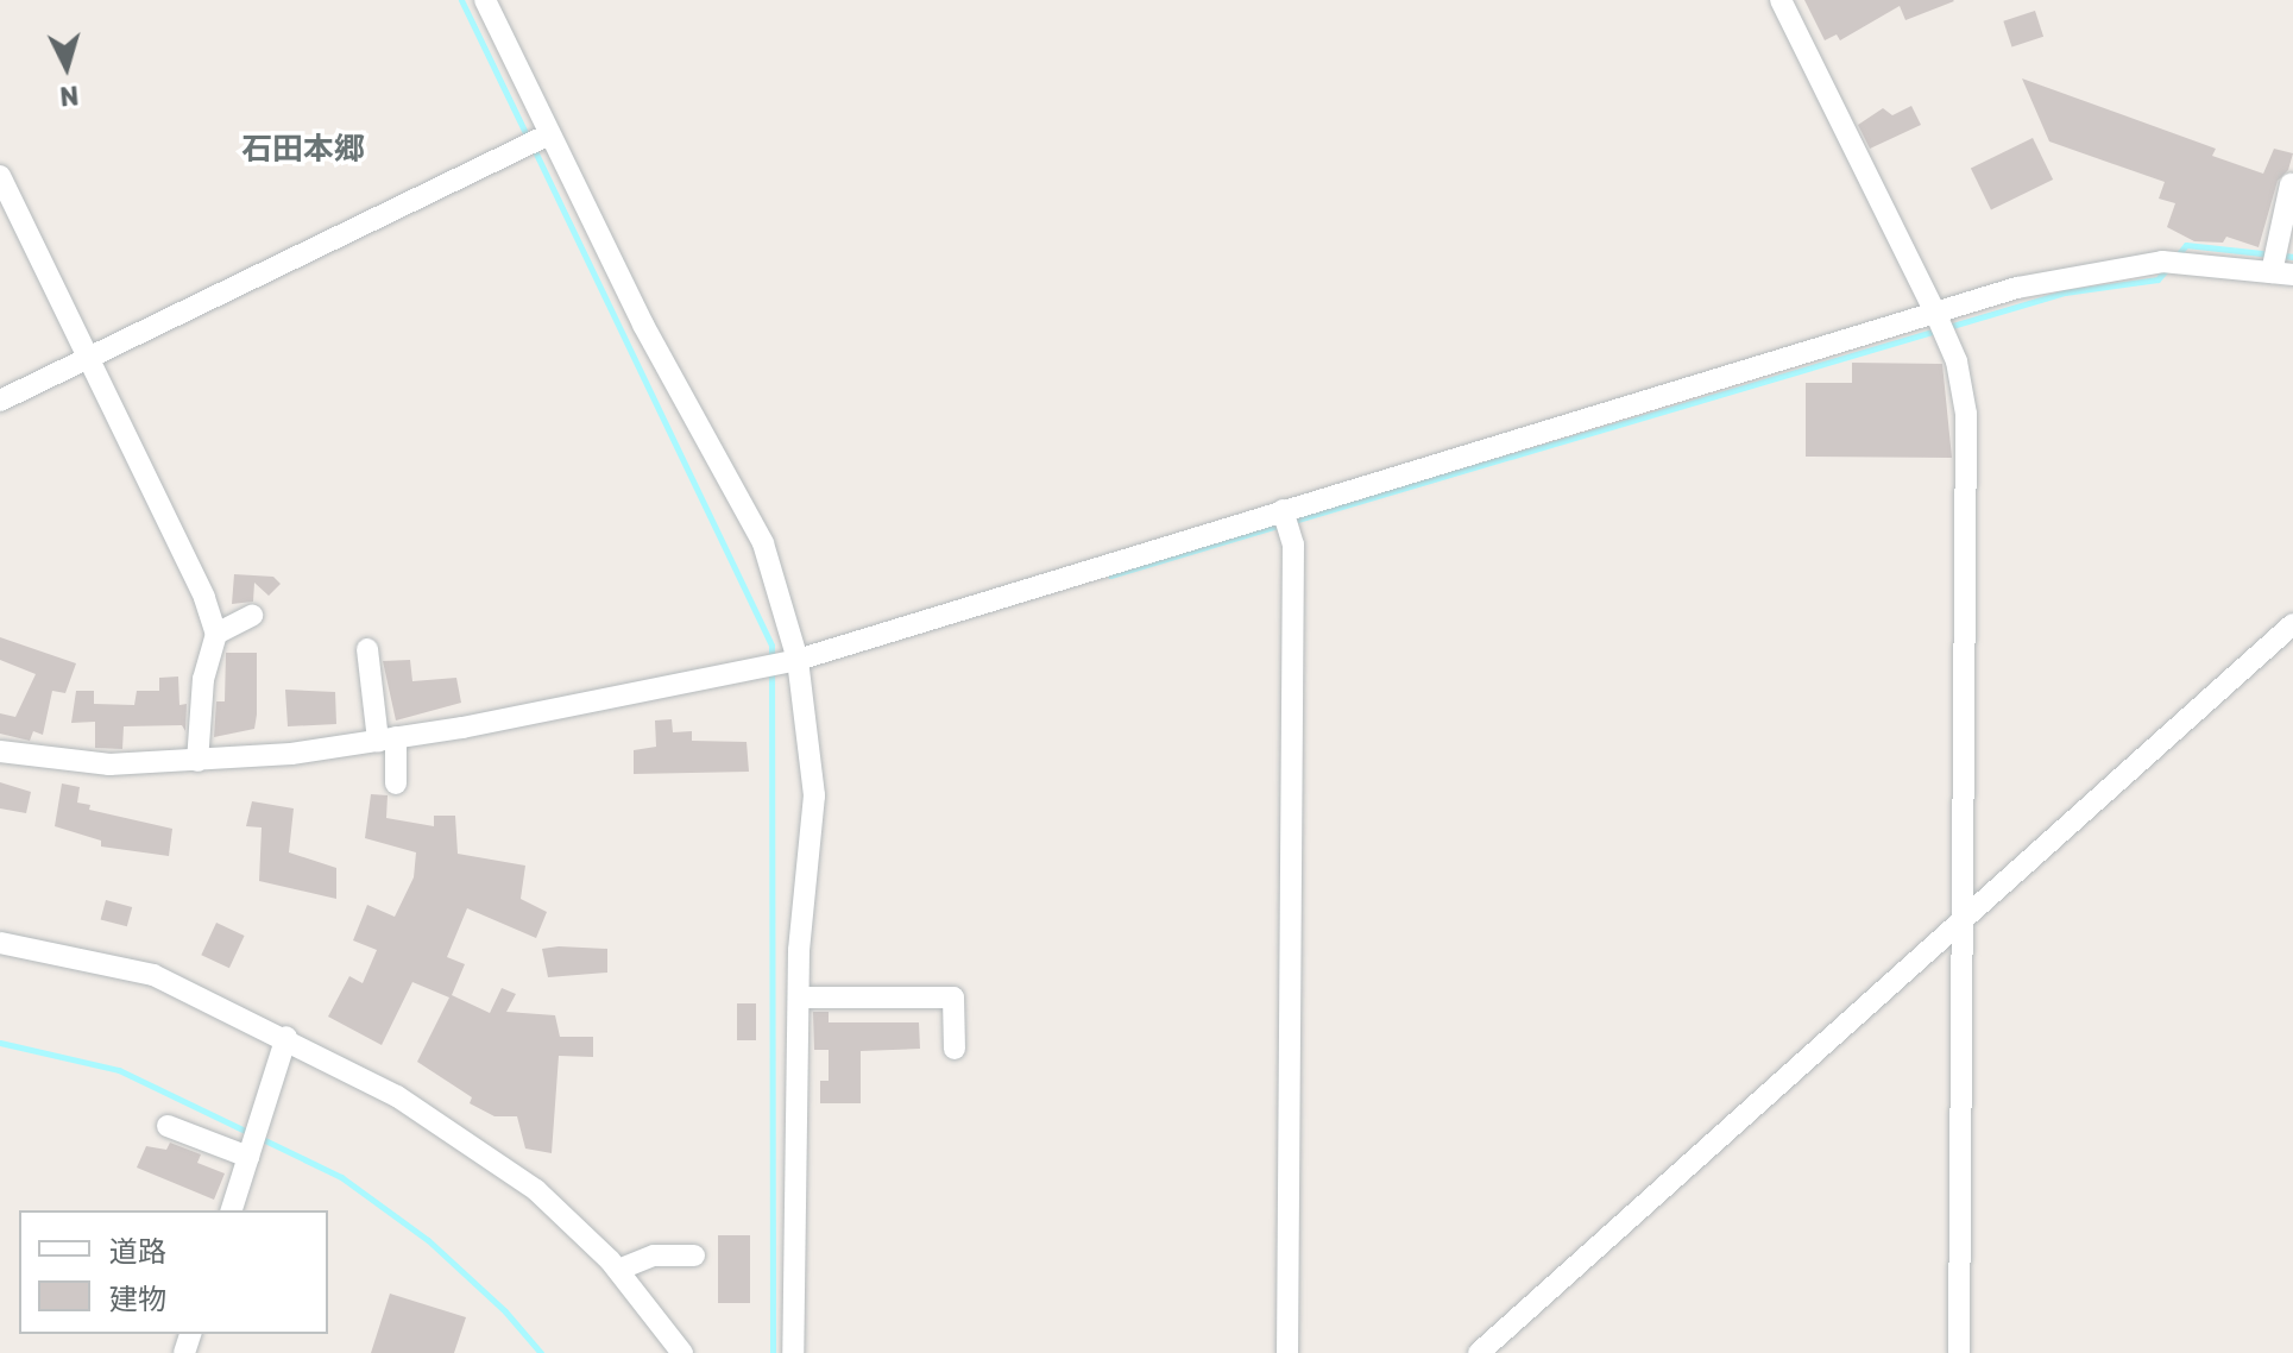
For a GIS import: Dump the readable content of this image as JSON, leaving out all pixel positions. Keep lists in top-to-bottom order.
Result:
{
  "districts": ["石田本郷"],
  "legend": ["道路", "建物"],
  "north": "bottom"
}
